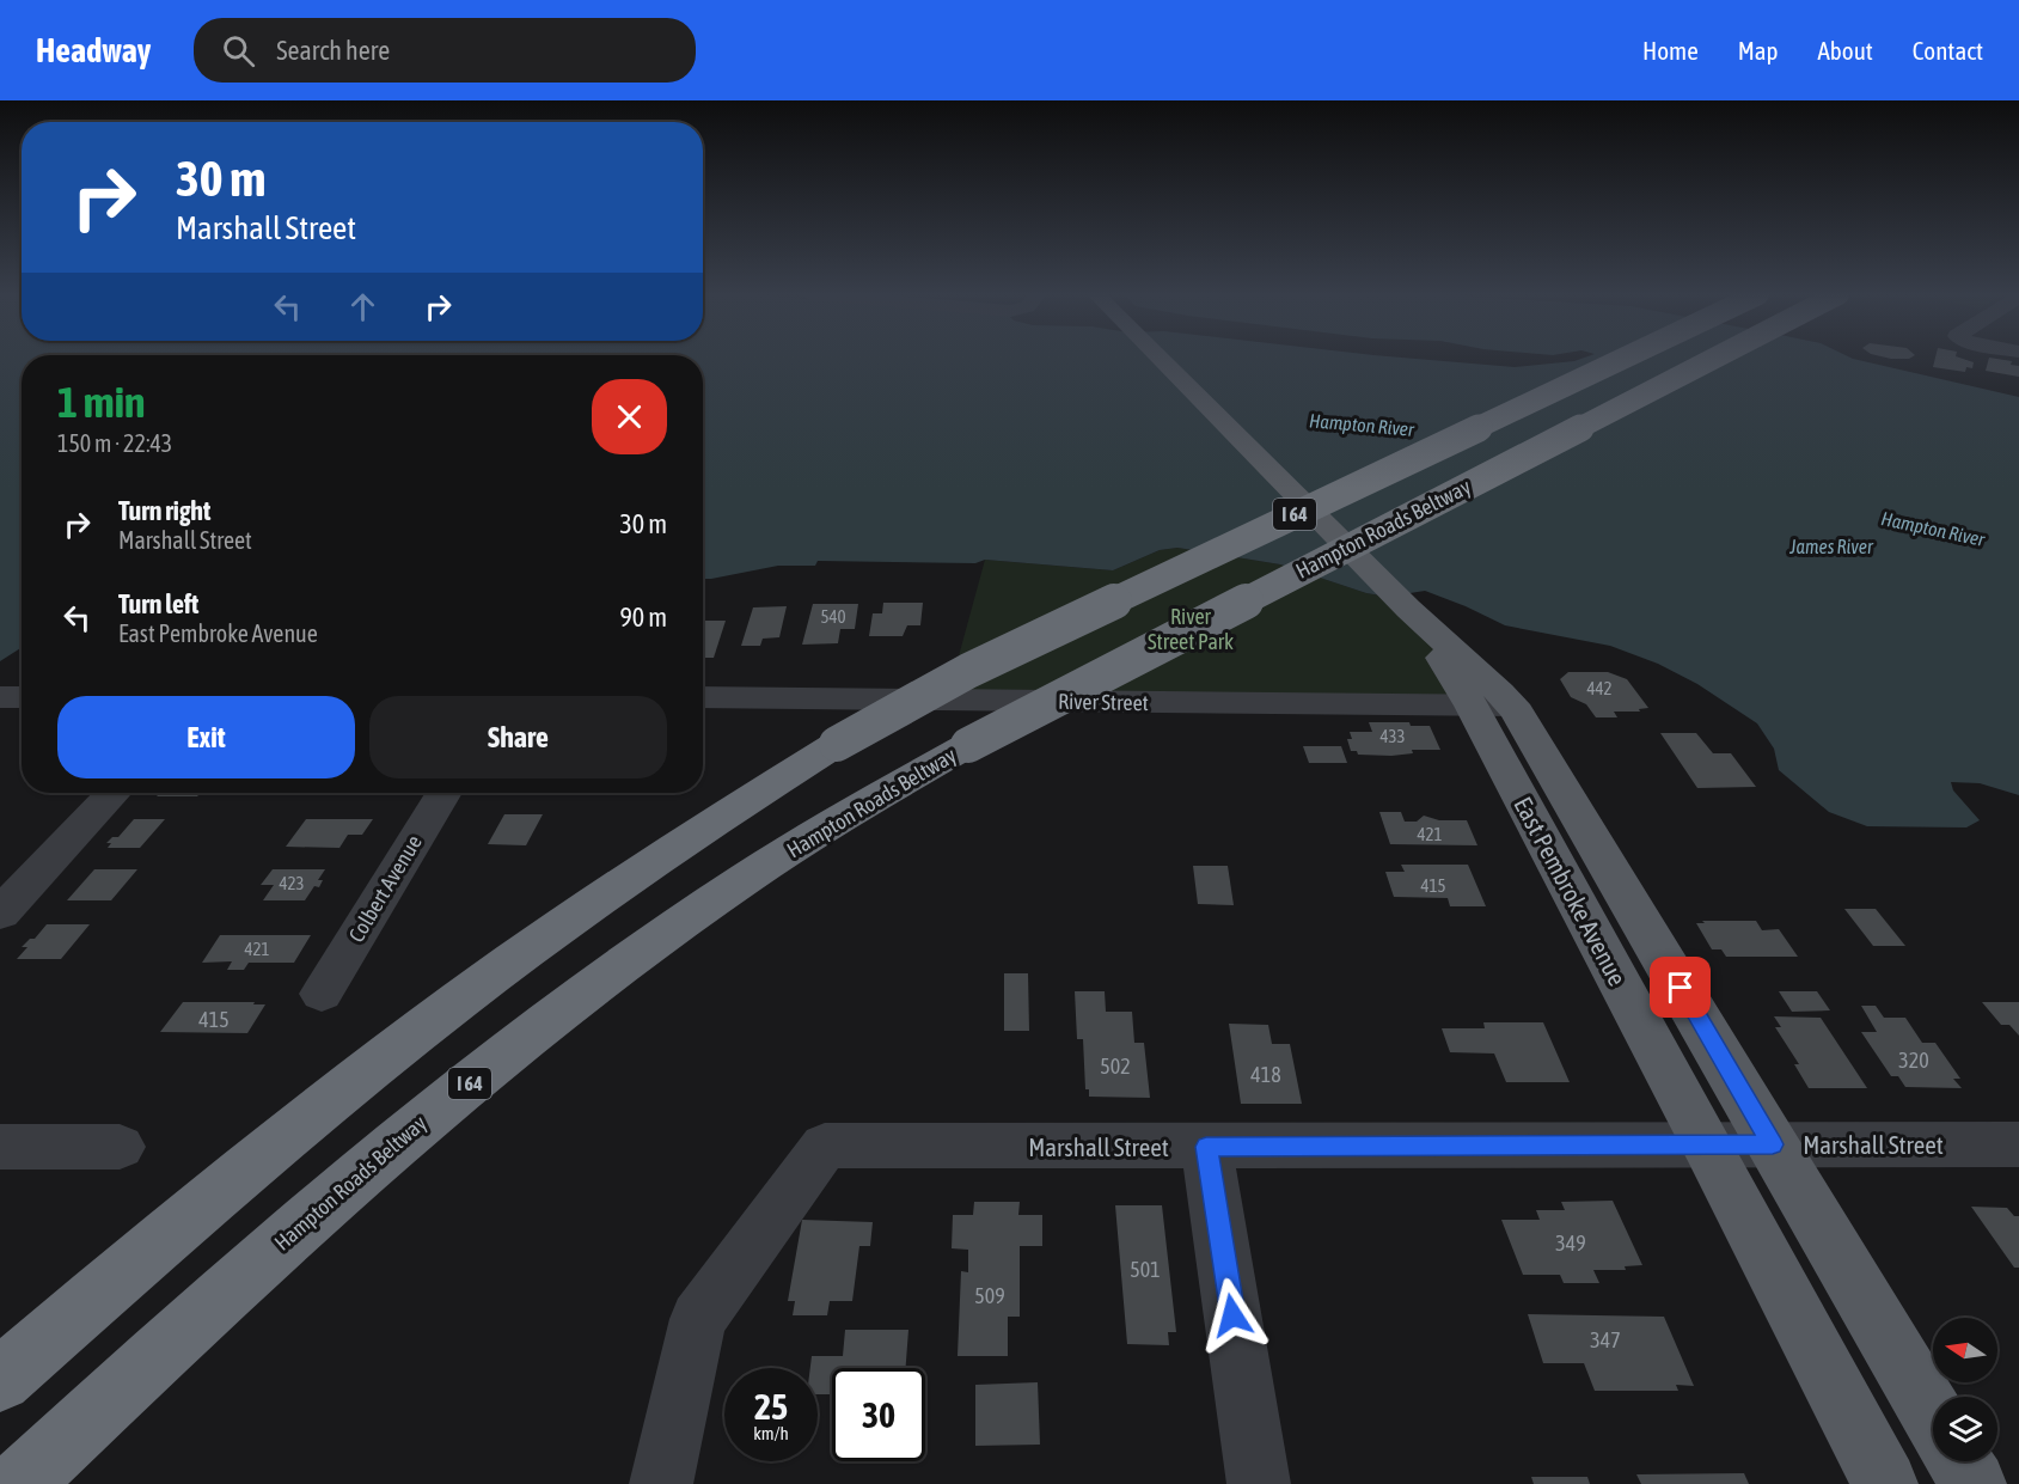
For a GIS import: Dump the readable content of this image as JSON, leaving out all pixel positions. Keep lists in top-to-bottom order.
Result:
{
  "streets": {
    "highway": ["I 64", "Hampton Roads Beltway"],
    "main road": ["East Pembroke Avenue"],
    "street": ["River Street", "Colbert Avenue", "Marshall Street"]
  },
  "crossings": [
    ["River Street", "East Pembroke Avenue"],
    ["East Pembroke Avenue", "Marshall Street"]
  ],
  "water": ["Hampton River", "James River"],
  "parks": ["River Street Park"],
  "house_numbers": [
    "540",
    "442",
    "433",
    "421",
    "423",
    "415",
    "421",
    "415",
    "320",
    "502",
    "418",
    "349",
    "501",
    "509",
    "347"
  ],
  "north": "left",
  "page": {
    "header": "Headway",
    "search": "Search here",
    "nav": [
      "Home",
      "Map",
      "About",
      "Contact"
    ],
    "turn": ["30 m", "Marshall Street"],
    "heading": ["1 min", "150 m · 22:43"],
    "list": [
      {
        "name": "Turn right",
        "note": "Marshall Street",
        "value": "30 m"
      },
      {
        "name": "Turn left",
        "note": "East Pembroke Avenue",
        "value": "90 m"
      }
    ],
    "buttons": ["Exit", "Share"],
    "speed": "25 km/h",
    "limit": "30"
  }
}
